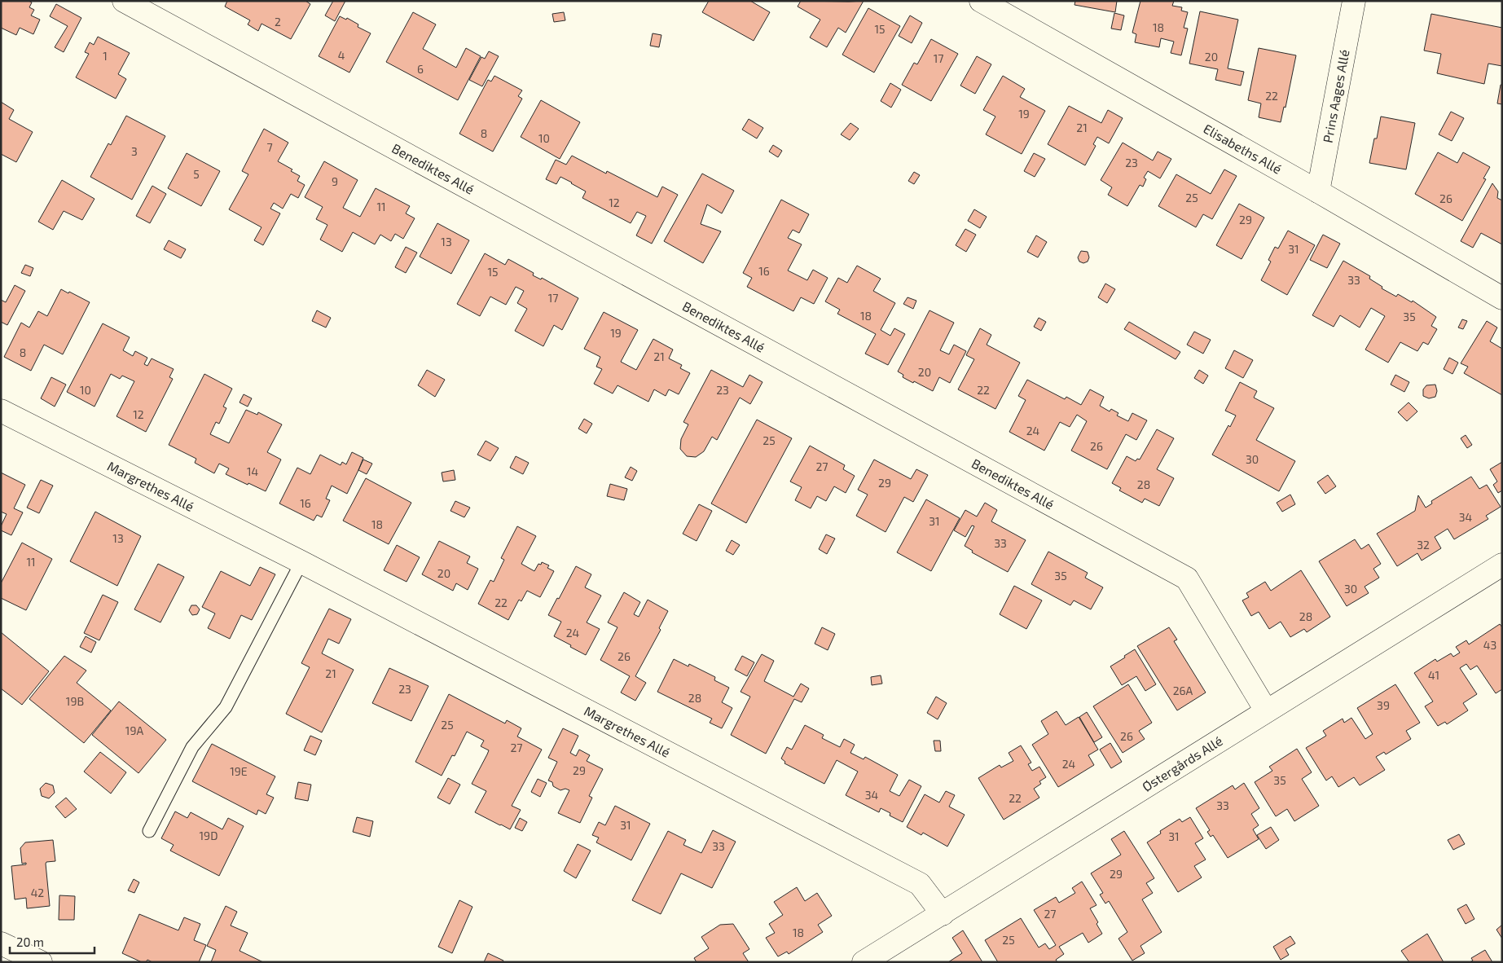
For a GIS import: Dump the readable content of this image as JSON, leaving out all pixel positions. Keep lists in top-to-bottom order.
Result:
{
  "streets": {
    "street": [
      "Prins Aages Allé",
      "Elisabeths Allé",
      "Benediktes Allé",
      "Margrethes Allé",
      "Østergårds Allé"
    ]
  },
  "crossings": [
    ["Prins Aages Allé", "Elisabeths Allé"],
    ["Benediktes Allé", "Østergårds Allé"],
    ["Margrethes Allé", "Østergårds Allé"]
  ],
  "house_numbers": [
    "2",
    "18",
    "15",
    "4",
    "1",
    "20",
    "17",
    "6",
    "22",
    "19",
    "21",
    "8",
    "10",
    "7",
    "3",
    "23",
    "5",
    "9",
    "25",
    "26",
    "12",
    "11",
    "29",
    "13",
    "31",
    "16",
    "15",
    "33",
    "17",
    "18",
    "35",
    "19",
    "8",
    "21",
    "20",
    "10",
    "23",
    "22",
    "12",
    "24",
    "25",
    "26",
    "30",
    "27",
    "14",
    "29",
    "28",
    "16",
    "34",
    "31",
    "18",
    "13",
    "33",
    "32",
    "11",
    "20",
    "35",
    "30",
    "22",
    "28",
    "24",
    "43",
    "26",
    "21",
    "41",
    "23",
    "26A",
    "28",
    "19B",
    "39",
    "25",
    "19A",
    "26",
    "27",
    "24",
    "29",
    "19E",
    "35",
    "34",
    "22",
    "33",
    "31",
    "19D",
    "31",
    "33",
    "29",
    "42",
    "27",
    "18",
    "25"
  ],
  "scale_bar": "20 m"
}
